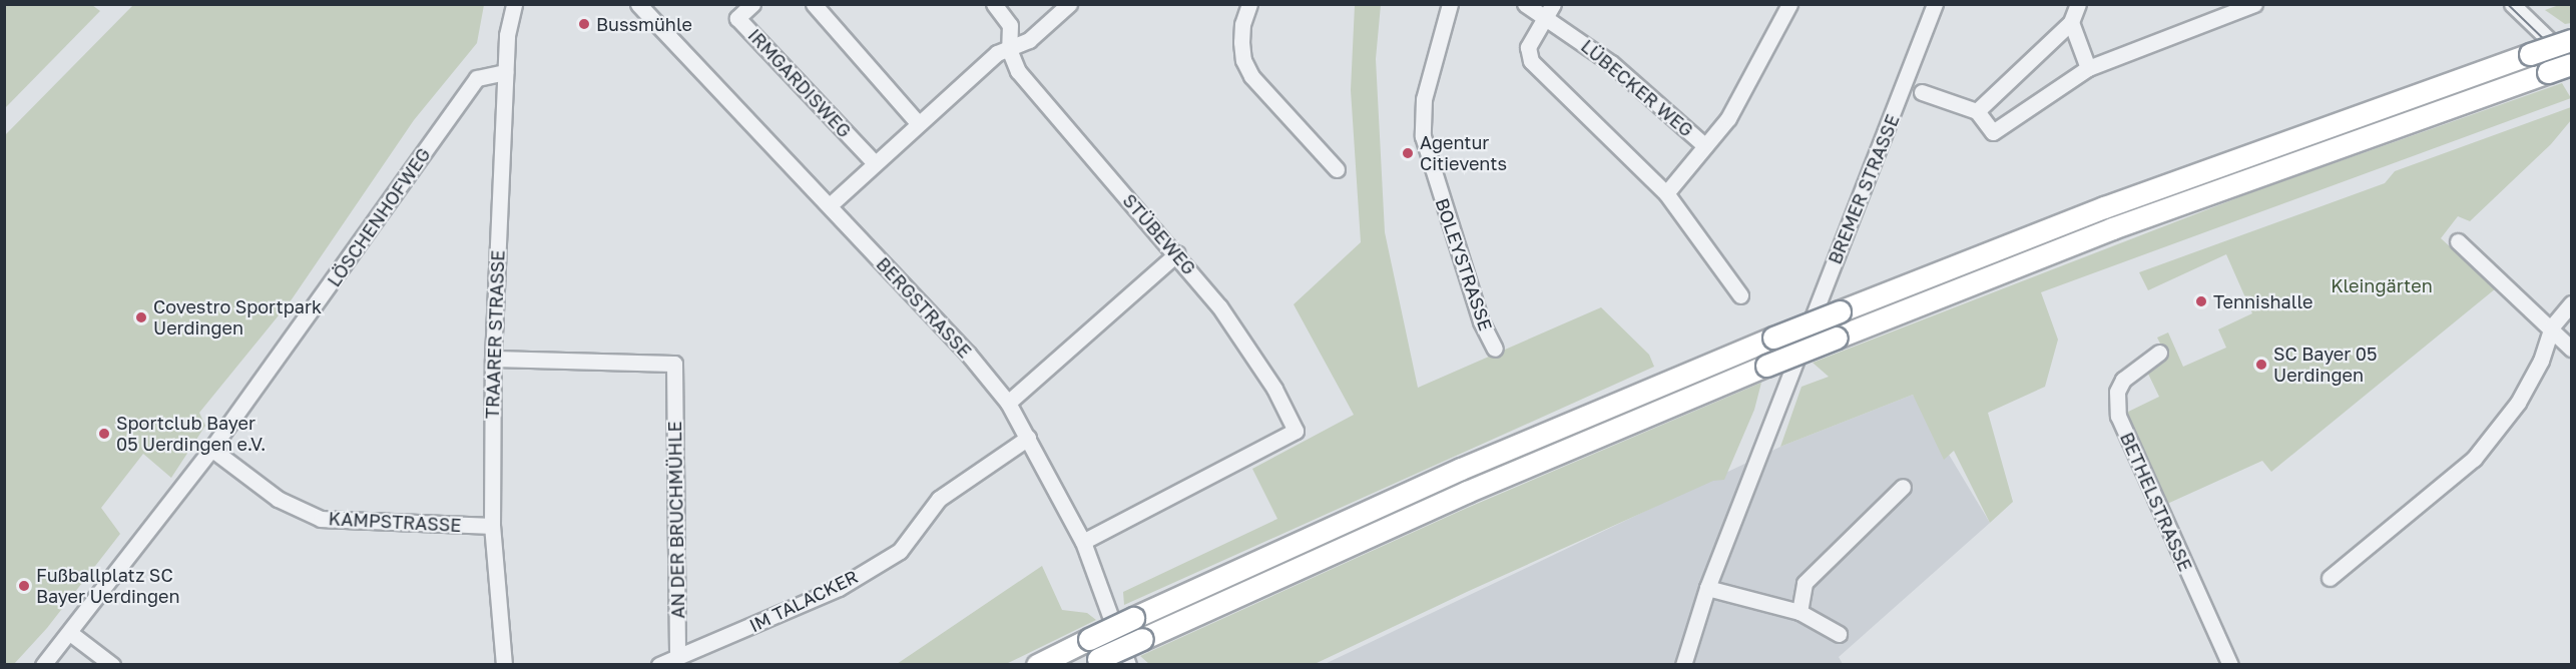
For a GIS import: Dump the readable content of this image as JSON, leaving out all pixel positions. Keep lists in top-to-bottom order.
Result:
{
  "streets": {
    "street": [
      "IRMGARDISWEG",
      "LÜBECKER WEG",
      "BREMER STRASSE",
      "LÖSCHENHOFWEG",
      "STÜBEWEG",
      "BOLEYSTRASSE",
      "BERGSTRASSE",
      "TRAARER STRASSE",
      "BETHELSTRASSE",
      "AN DER BRUCHMÜHLE",
      "KAMPSTRASSE",
      "IM TALACKER"
    ]
  },
  "crossings": [
    ["LÖSCHENHOFWEG", "TRAARER STRASSE"],
    ["LÖSCHENHOFWEG", "KAMPSTRASSE"],
    ["STÜBEWEG", "BERGSTRASSE"],
    ["BERGSTRASSE", "IM TALACKER"],
    ["TRAARER STRASSE", "AN DER BRUCHMÜHLE"],
    ["TRAARER STRASSE", "KAMPSTRASSE"],
    ["AN DER BRUCHMÜHLE", "IM TALACKER"]
  ],
  "parks": ["Kleingärten"],
  "places": [
    "Bussmühle",
    "Agentur Citievents",
    "Tennishalle",
    "Covestro Sportpark Uerdingen",
    "SC Bayer 05 Uerdingen",
    "Sportclub Bayer 05 Uerdingen e.V.",
    "Fußballplatz SC Bayer Uerdingen"
  ]
}
